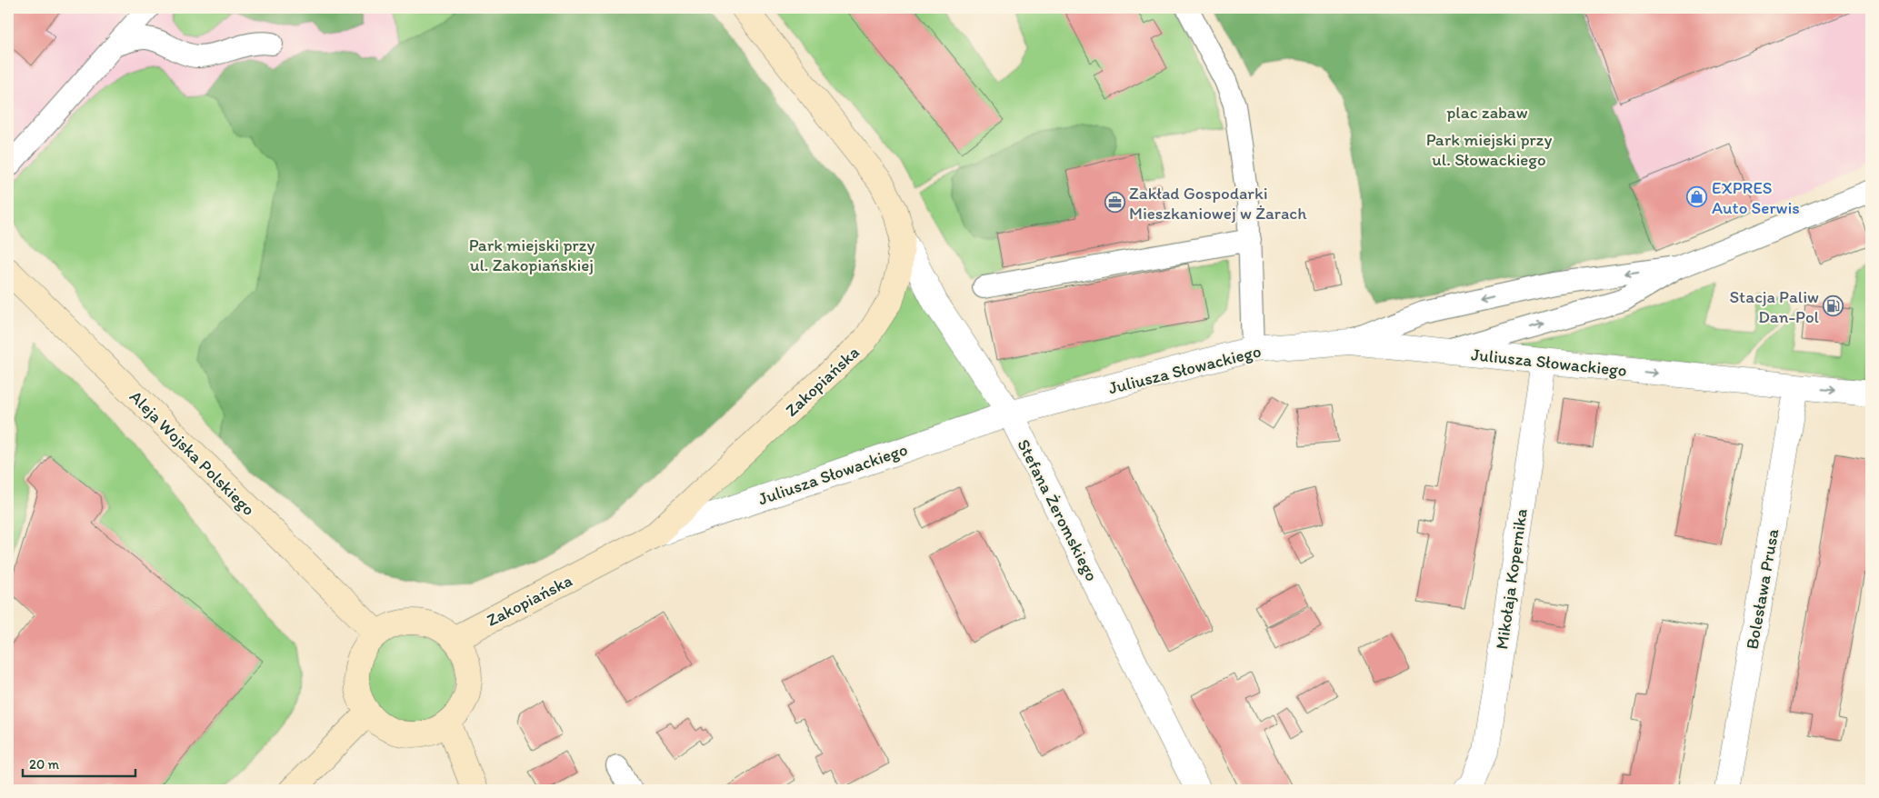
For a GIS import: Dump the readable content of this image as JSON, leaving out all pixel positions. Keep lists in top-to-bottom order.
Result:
{
  "streets": {
    "street": [
      "Juliusza Słowackiego",
      "Zakopiańska",
      "Aleja Wojska Polskiego",
      "Stefana Żeromskiego",
      "Mikołaja Kopernika",
      "Bolesława Prusa"
    ]
  },
  "crossings": [
    ["Juliusza Słowackiego", "Zakopiańska"],
    ["Juliusza Słowackiego", "Stefana Żeromskiego"],
    ["Juliusza Słowackiego", "Mikołaja Kopernika"],
    ["Juliusza Słowackiego", "Bolesława Prusa"],
    ["Zakopiańska", "Aleja Wojska Polskiego"],
    ["Zakopiańska", "Stefana Żeromskiego"]
  ],
  "parks": ["plac zabaw", "Park miejski przy ul. Słowackiego", "Park miejski przy ul. Zakopiańskiej"],
  "places": {
    "shop": ["EXPRES Auto Serwis"],
    "office": ["Zakład Gospodarki Mieszkaniowej w Żarach"],
    "fuel station": ["Stacja Paliw Dan-Pol"]
  },
  "scale_bar": "20 m"
}
